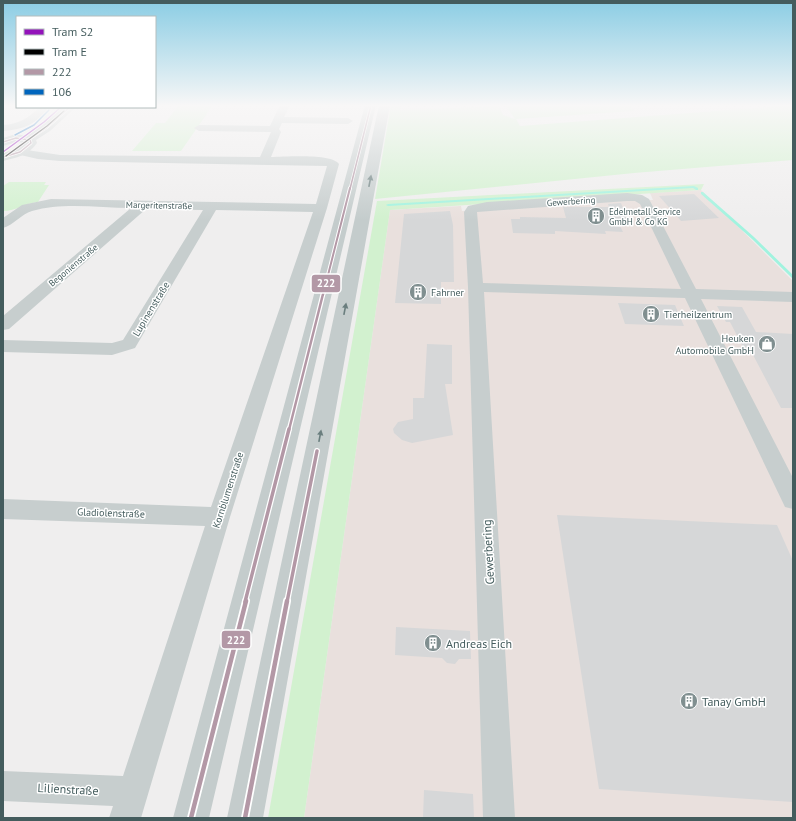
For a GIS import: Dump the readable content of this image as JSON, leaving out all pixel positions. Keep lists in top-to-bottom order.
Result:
{
  "streets": {
    "street": [
      "Gewerbering",
      "Margeritenstraße",
      "Begonienstraße",
      "Lupinenstraße",
      "Kornblumenstraße",
      "Gladiolenstraße",
      "Lilienstraße"
    ]
  },
  "crossings": [
    ["Margeritenstraße", "Begonienstraße"],
    ["Margeritenstraße", "Lupinenstraße"],
    ["Margeritenstraße", "Kornblumenstraße"],
    ["Kornblumenstraße", "Gladiolenstraße"],
    ["Kornblumenstraße", "Lilienstraße"]
  ],
  "places": {
    "building": [
      "Edelmetall Service GmbH & Co KG",
      "Fahrner",
      "Tierheilzentrum",
      "Andreas Eich",
      "Tanay GmbH"
    ],
    "shop": ["Heuken Automobile GmbH"]
  },
  "lines": ["tram line S2", "tram line E", "transit line 222"],
  "legend": [
    "Tram S2",
    "Tram E",
    "222",
    "106"
  ]
}
